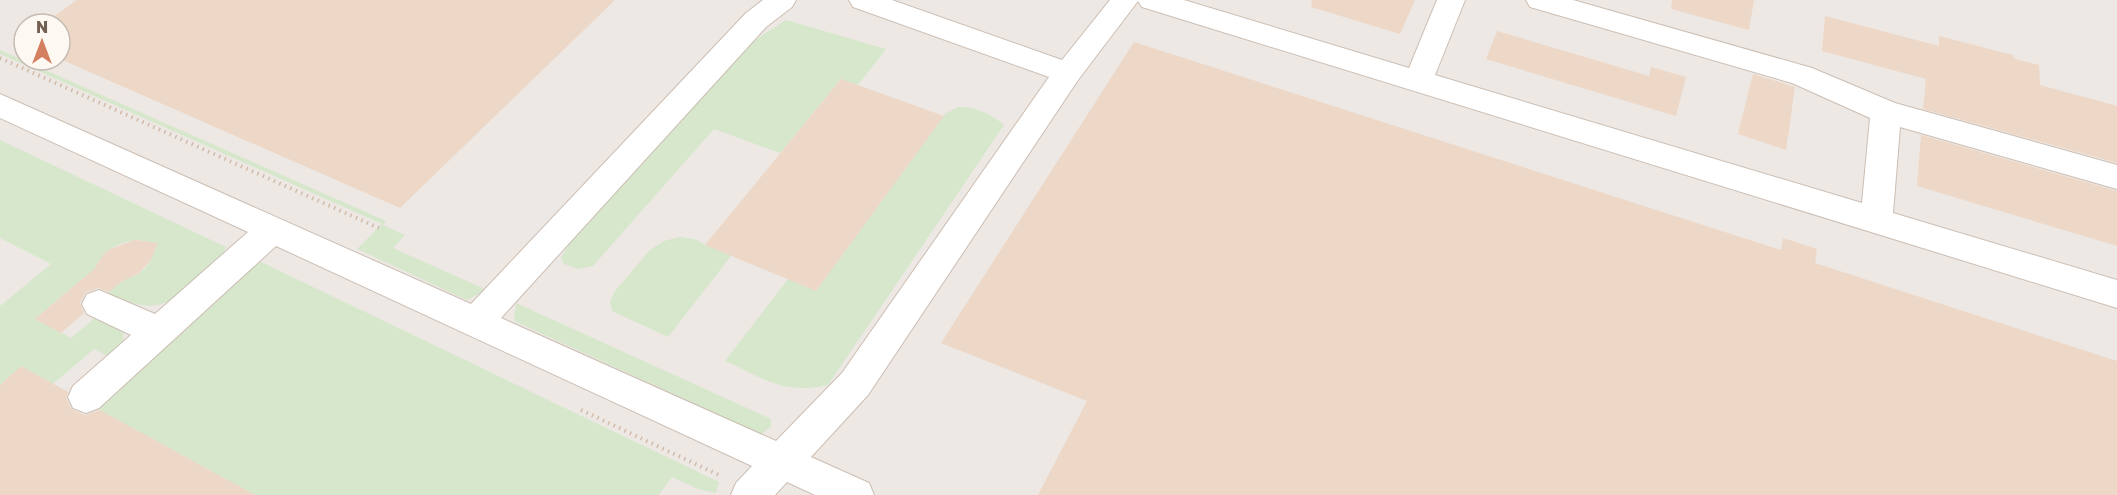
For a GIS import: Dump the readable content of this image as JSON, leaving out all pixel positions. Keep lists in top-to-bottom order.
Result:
{
  "north": "top"
}
